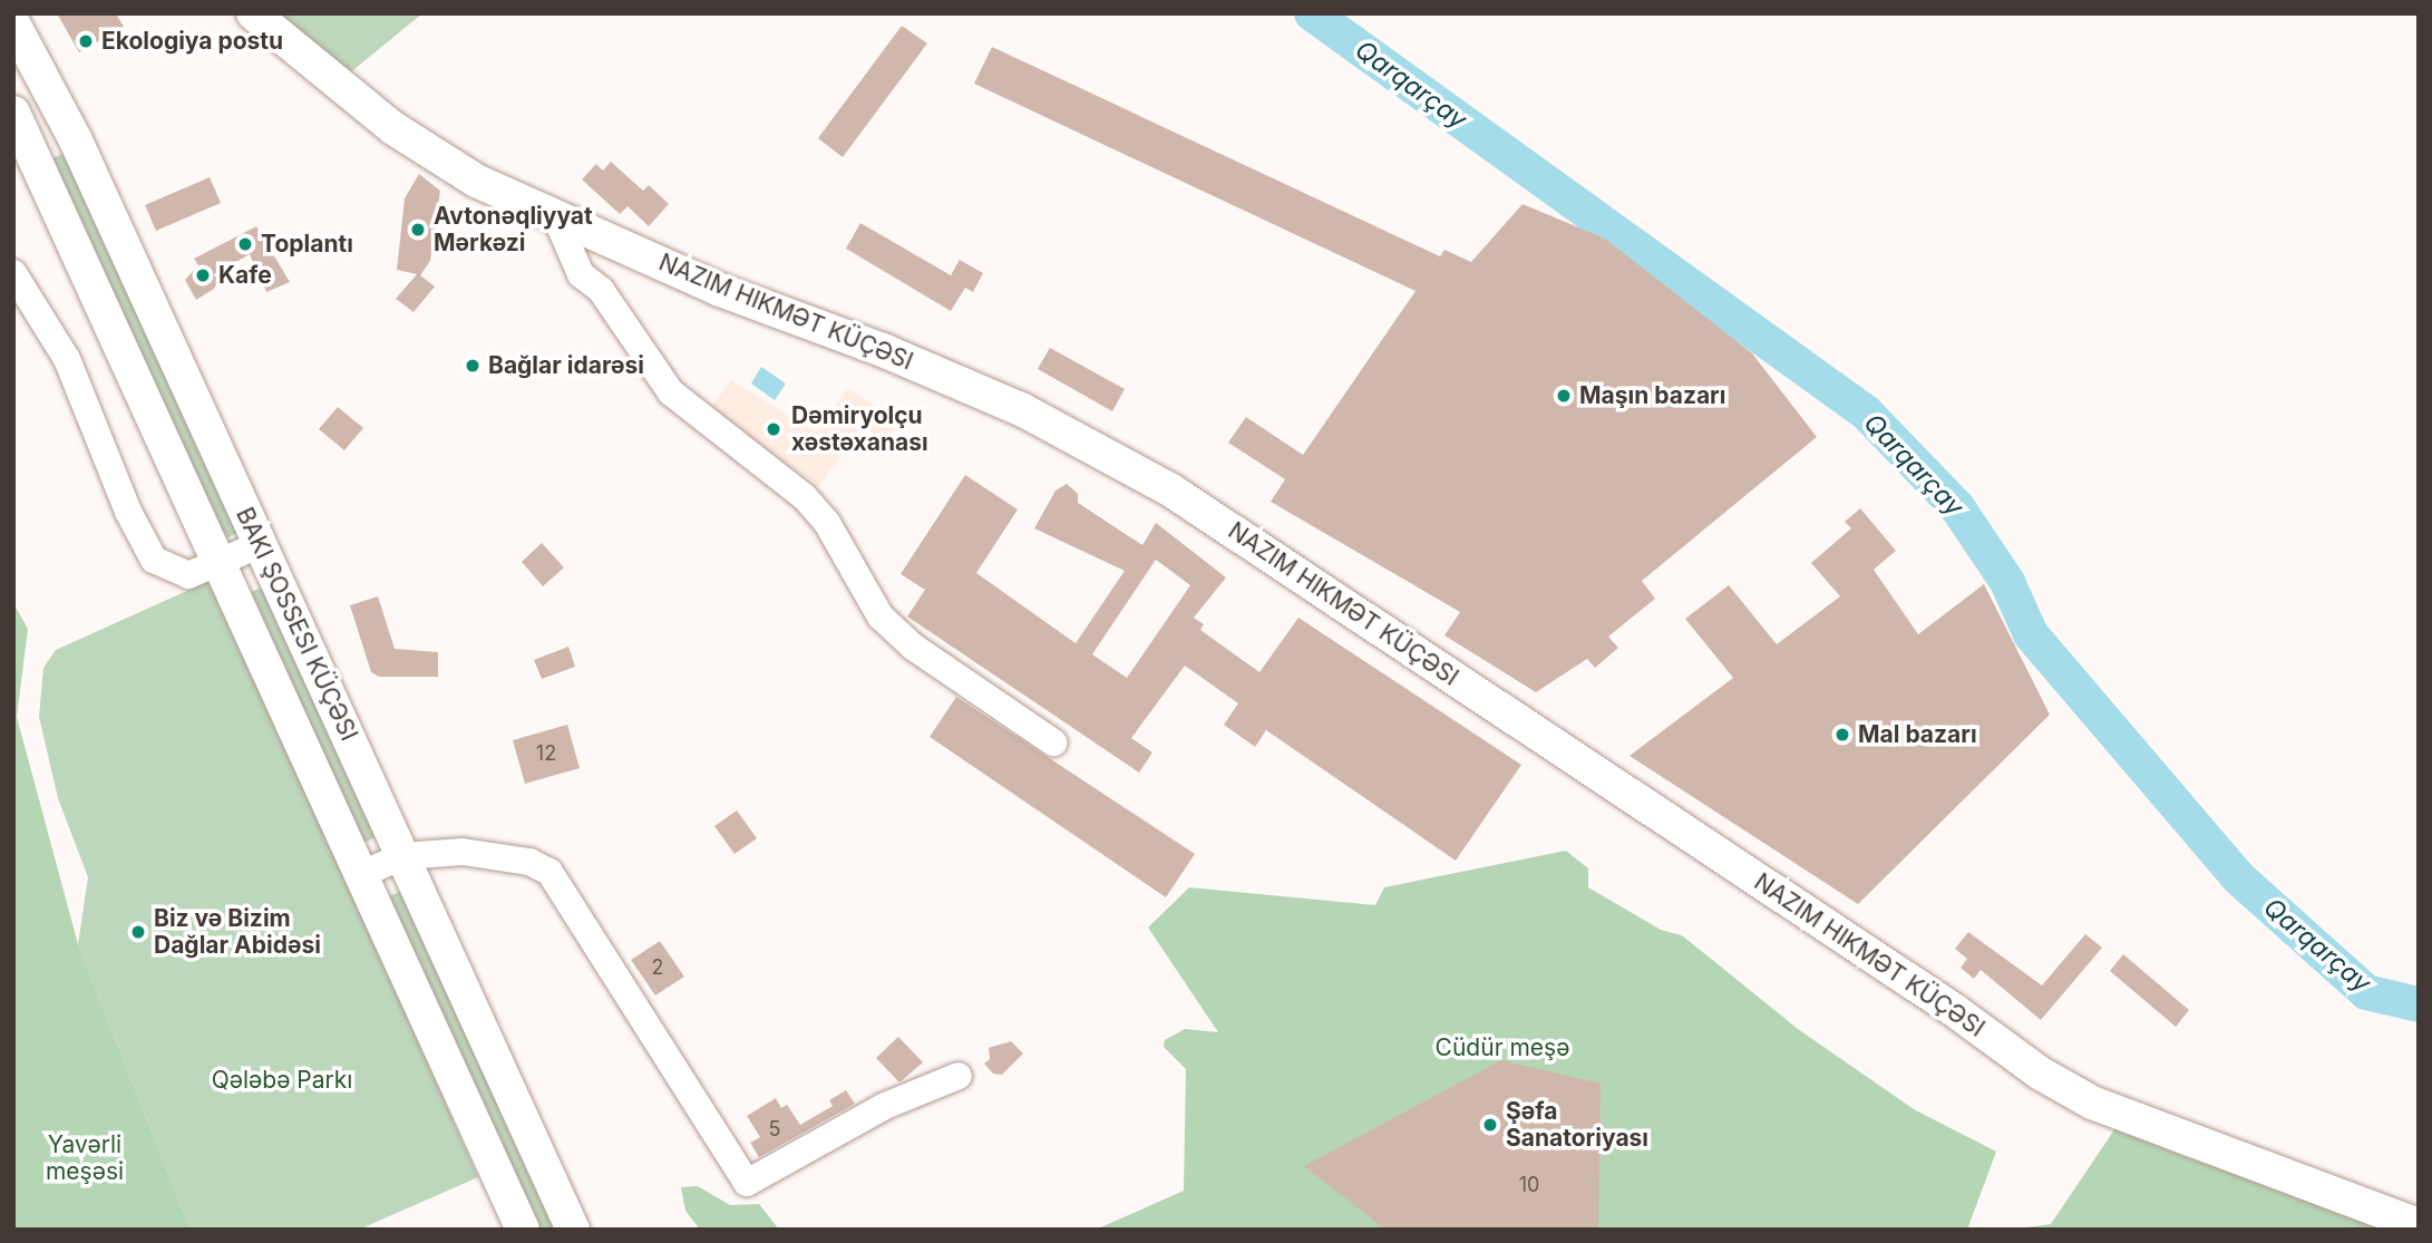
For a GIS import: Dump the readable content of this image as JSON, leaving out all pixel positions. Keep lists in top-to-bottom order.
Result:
{
  "streets": {
    "main road": ["NAZIM HIKMƏT KÜÇƏSI"]
  },
  "water": ["Qarqarçay"],
  "parks": ["Cüdür meşə", "Qələbə Parkı", "Yavərli meşəsi"],
  "places": [
    "Ekologiya postu",
    "Avtonəqliyyat Mərkəzi",
    "Toplantı",
    "Kafe",
    "Bağlar idarəsi",
    "Maşın bazarı",
    "Dəmiryolçu xəstəxanası",
    "Mal bazarı",
    "Biz və Bizim Dağlar Abidəsi",
    "Şəfa Sanatoriyası"
  ],
  "house_numbers": [
    "12",
    "2",
    "5",
    "10"
  ]
}
